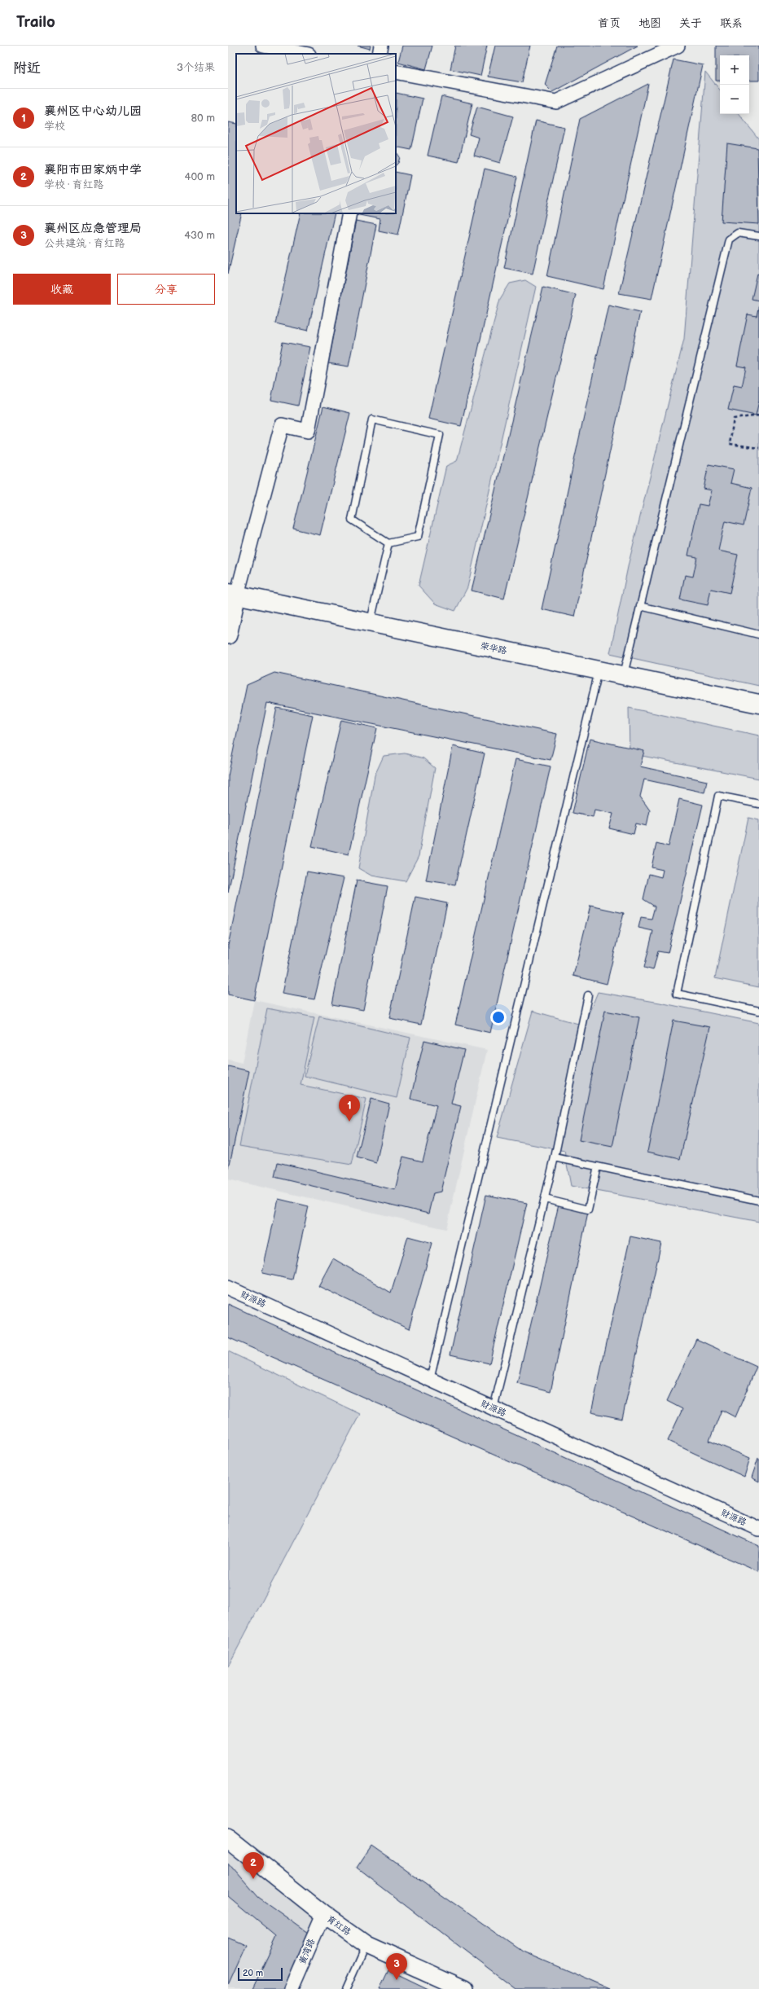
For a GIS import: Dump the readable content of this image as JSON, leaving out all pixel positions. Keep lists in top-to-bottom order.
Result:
{
  "streets": {
    "main road": ["荣华路"],
    "street": ["财源路", "育红路", "黄湾路"]
  },
  "crossings": [
    ["育红路", "黄湾路"]
  ],
  "scale_bar": "20 m",
  "page": {
    "header": "Trailo",
    "nav": [
      "首页",
      "地图",
      "关于",
      "联系"
    ],
    "heading": ["附近", "3个结果"],
    "map_buttons": ["+", "−"],
    "list": [
      {
        "mark": "1",
        "name": "襄州区中心幼儿园",
        "note": "学校",
        "value": "80 m"
      },
      {
        "mark": "2",
        "name": "襄阳市田家炳中学",
        "note": "学校 · 育红路",
        "value": "400 m"
      },
      {
        "mark": "3",
        "name": "襄州区应急管理局",
        "note": "公共建筑 · 育红路",
        "value": "430 m"
      }
    ],
    "buttons": ["收藏", "分享"],
    "pins": ["1", "2", "3"],
    "scale": "20 m"
  }
}
